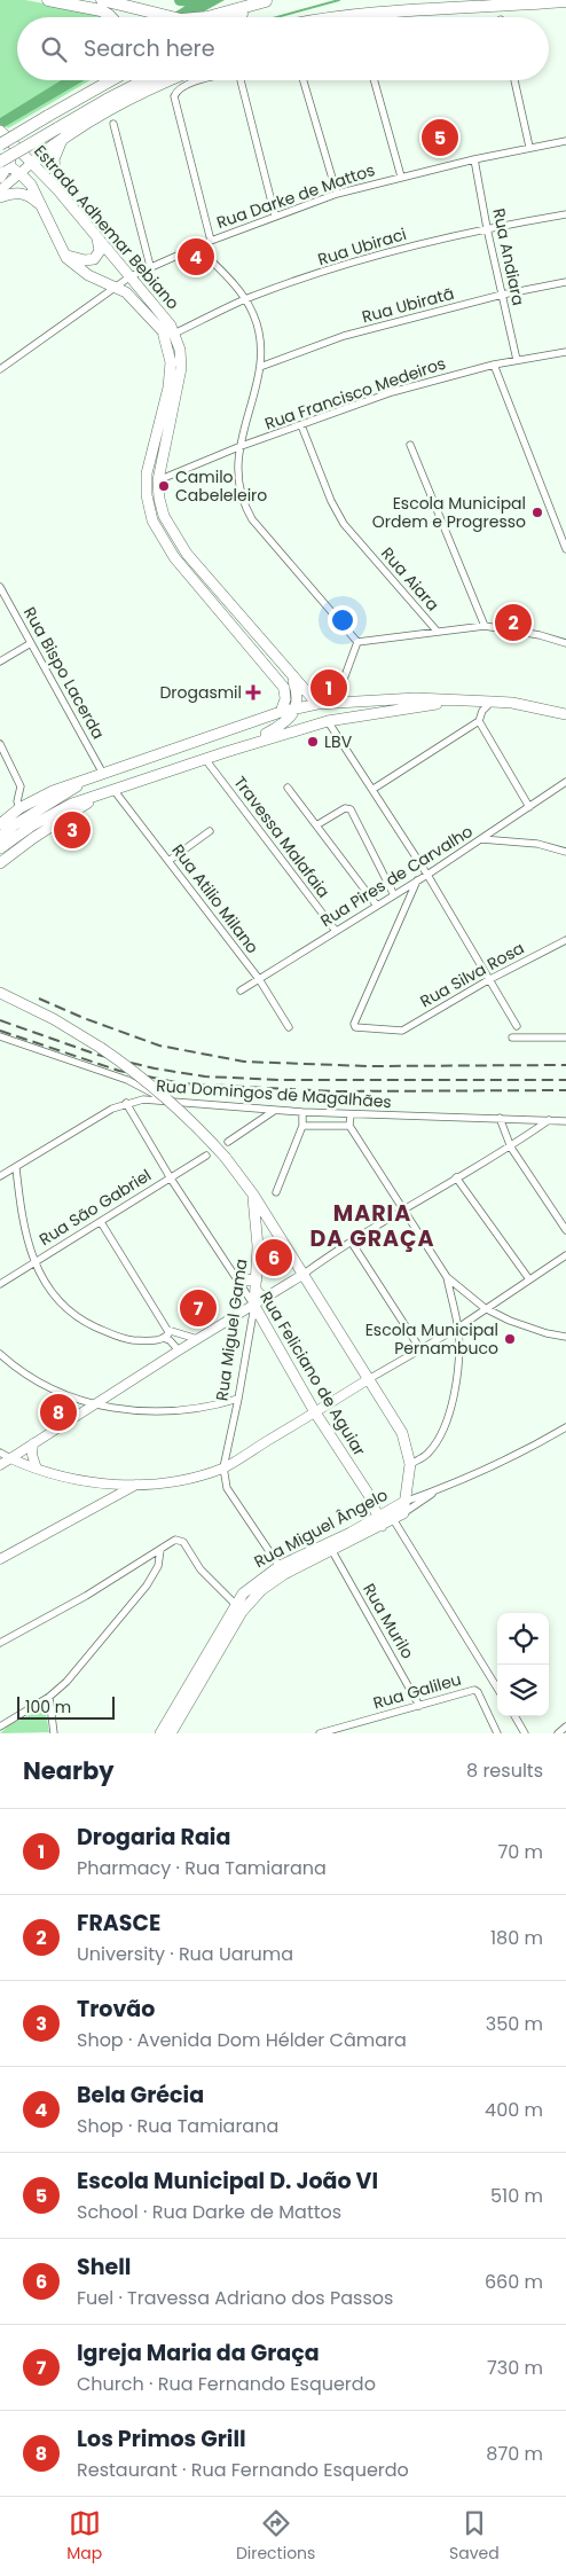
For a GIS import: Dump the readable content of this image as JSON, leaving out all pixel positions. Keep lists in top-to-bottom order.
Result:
{
  "streets": {
    "main road": [
      "Estrada Adhemar Bebiano",
      "Rua Miguel Gama",
      "Rua Feliciano de Aguiar",
      "Rua Miguel Ângelo"
    ],
    "street": [
      "Rua Darke de Mattos",
      "Rua Ubiraci",
      "Rua Andiara",
      "Rua Ubiratã",
      "Rua Francisco Medeiros",
      "Rua Aiara",
      "Rua Bispo Lacerda",
      "Travessa Malafaia",
      "Rua Pires de Carvalho",
      "Rua Atilio Milano",
      "Rua Silva Rosa",
      "Rua Domingos de Magalhães",
      "Rua São Gabriel",
      "Rua Murilo",
      "Rua Galileu"
    ]
  },
  "crossings": [
    ["Rua Darke de Mattos", "Estrada Adhemar Bebiano"],
    ["Rua Darke de Mattos", "Rua Andiara"],
    ["Estrada Adhemar Bebiano", "Rua Ubiraci"],
    ["Estrada Adhemar Bebiano", "Rua Francisco Medeiros"],
    ["Rua Ubiraci", "Rua Andiara"],
    ["Rua Andiara", "Rua Ubiratã"],
    ["Rua Andiara", "Rua Francisco Medeiros"],
    ["Rua Francisco Medeiros", "Rua Aiara"],
    ["Travessa Malafaia", "Rua Pires de Carvalho"],
    ["Rua Pires de Carvalho", "Rua Atilio Milano"],
    ["Rua Pires de Carvalho", "Rua Silva Rosa"],
    ["Rua Domingos de Magalhães", "Rua Feliciano de Aguiar"],
    ["Rua São Gabriel", "Rua Feliciano de Aguiar"],
    ["Rua Miguel Gama", "Rua Feliciano de Aguiar"],
    ["Rua Feliciano de Aguiar", "Rua Miguel Ângelo"],
    ["Rua Miguel Ângelo", "Rua Murilo"],
    ["Rua Murilo", "Rua Galileu"]
  ],
  "districts": ["MARIA DA GRAÇA"],
  "places": {
    "other": [
      "Camilo Cabeleleiro",
      "Escola Municipal Ordem e Progresso",
      "LBV",
      "Escola Municipal Pernambuco"
    ],
    "health": ["Drogasmil"]
  },
  "scale_bar": "100 m",
  "page": {
    "search": "Search here",
    "pins": [
      "5",
      "4",
      "2",
      "1",
      "3",
      "6",
      "7",
      "8"
    ],
    "scale": "100 m",
    "heading": ["Nearby", "8 results"],
    "list": [
      {
        "mark": "1",
        "name": "Drogaria Raia",
        "note": "Pharmacy · Rua Tamiarana",
        "value": "70 m"
      },
      {
        "mark": "2",
        "name": "FRASCE",
        "note": "University · Rua Uaruma",
        "value": "180 m"
      },
      {
        "mark": "3",
        "name": "Trovão",
        "note": "Shop · Avenida Dom Hélder Câmara",
        "value": "350 m"
      },
      {
        "mark": "4",
        "name": "Bela Grécia",
        "note": "Shop · Rua Tamiarana",
        "value": "400 m"
      },
      {
        "mark": "5",
        "name": "Escola Municipal D. João VI",
        "note": "School · Rua Darke de Mattos",
        "value": "510 m"
      },
      {
        "mark": "6",
        "name": "Shell",
        "note": "Fuel · Travessa Adriano dos Passos",
        "value": "660 m"
      },
      {
        "mark": "7",
        "name": "Igreja Maria da Graça",
        "note": "Church · Rua Fernando Esquerdo",
        "value": "730 m"
      },
      {
        "mark": "8",
        "name": "Los Primos Grill",
        "note": "Restaurant · Rua Fernando Esquerdo",
        "value": "870 m"
      }
    ],
    "nav": ["Map", "Directions", "Saved"]
  }
}
